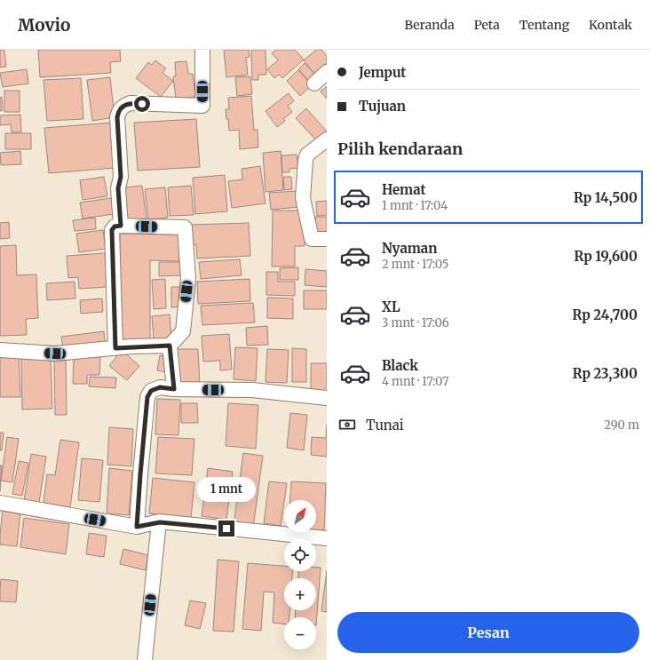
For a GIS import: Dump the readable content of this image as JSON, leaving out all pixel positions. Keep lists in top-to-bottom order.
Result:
{
  "north": "top right",
  "page": {
    "header": "Movio",
    "nav": [
      "Beranda",
      "Peta",
      "Tentang",
      "Kontak"
    ],
    "banner": ["Jemput", "Tujuan"],
    "heading": "Pilih kendaraan",
    "list": [
      {
        "name": "Hemat",
        "note": "1 mnt · 17:04",
        "value": "Rp 14,500"
      },
      {
        "name": "Nyaman",
        "note": "2 mnt · 17:05",
        "value": "Rp 19,600"
      },
      {
        "name": "XL",
        "note": "3 mnt · 17:06",
        "value": "Rp 24,700"
      },
      {
        "name": "Black",
        "note": "4 mnt · 17:07",
        "value": "Rp 23,300"
      }
    ],
    "pay": ["Tunai", "290 m"],
    "bubble": "1 mnt",
    "map_buttons": ["+", "−"],
    "buttons": "Pesan"
  }
}
